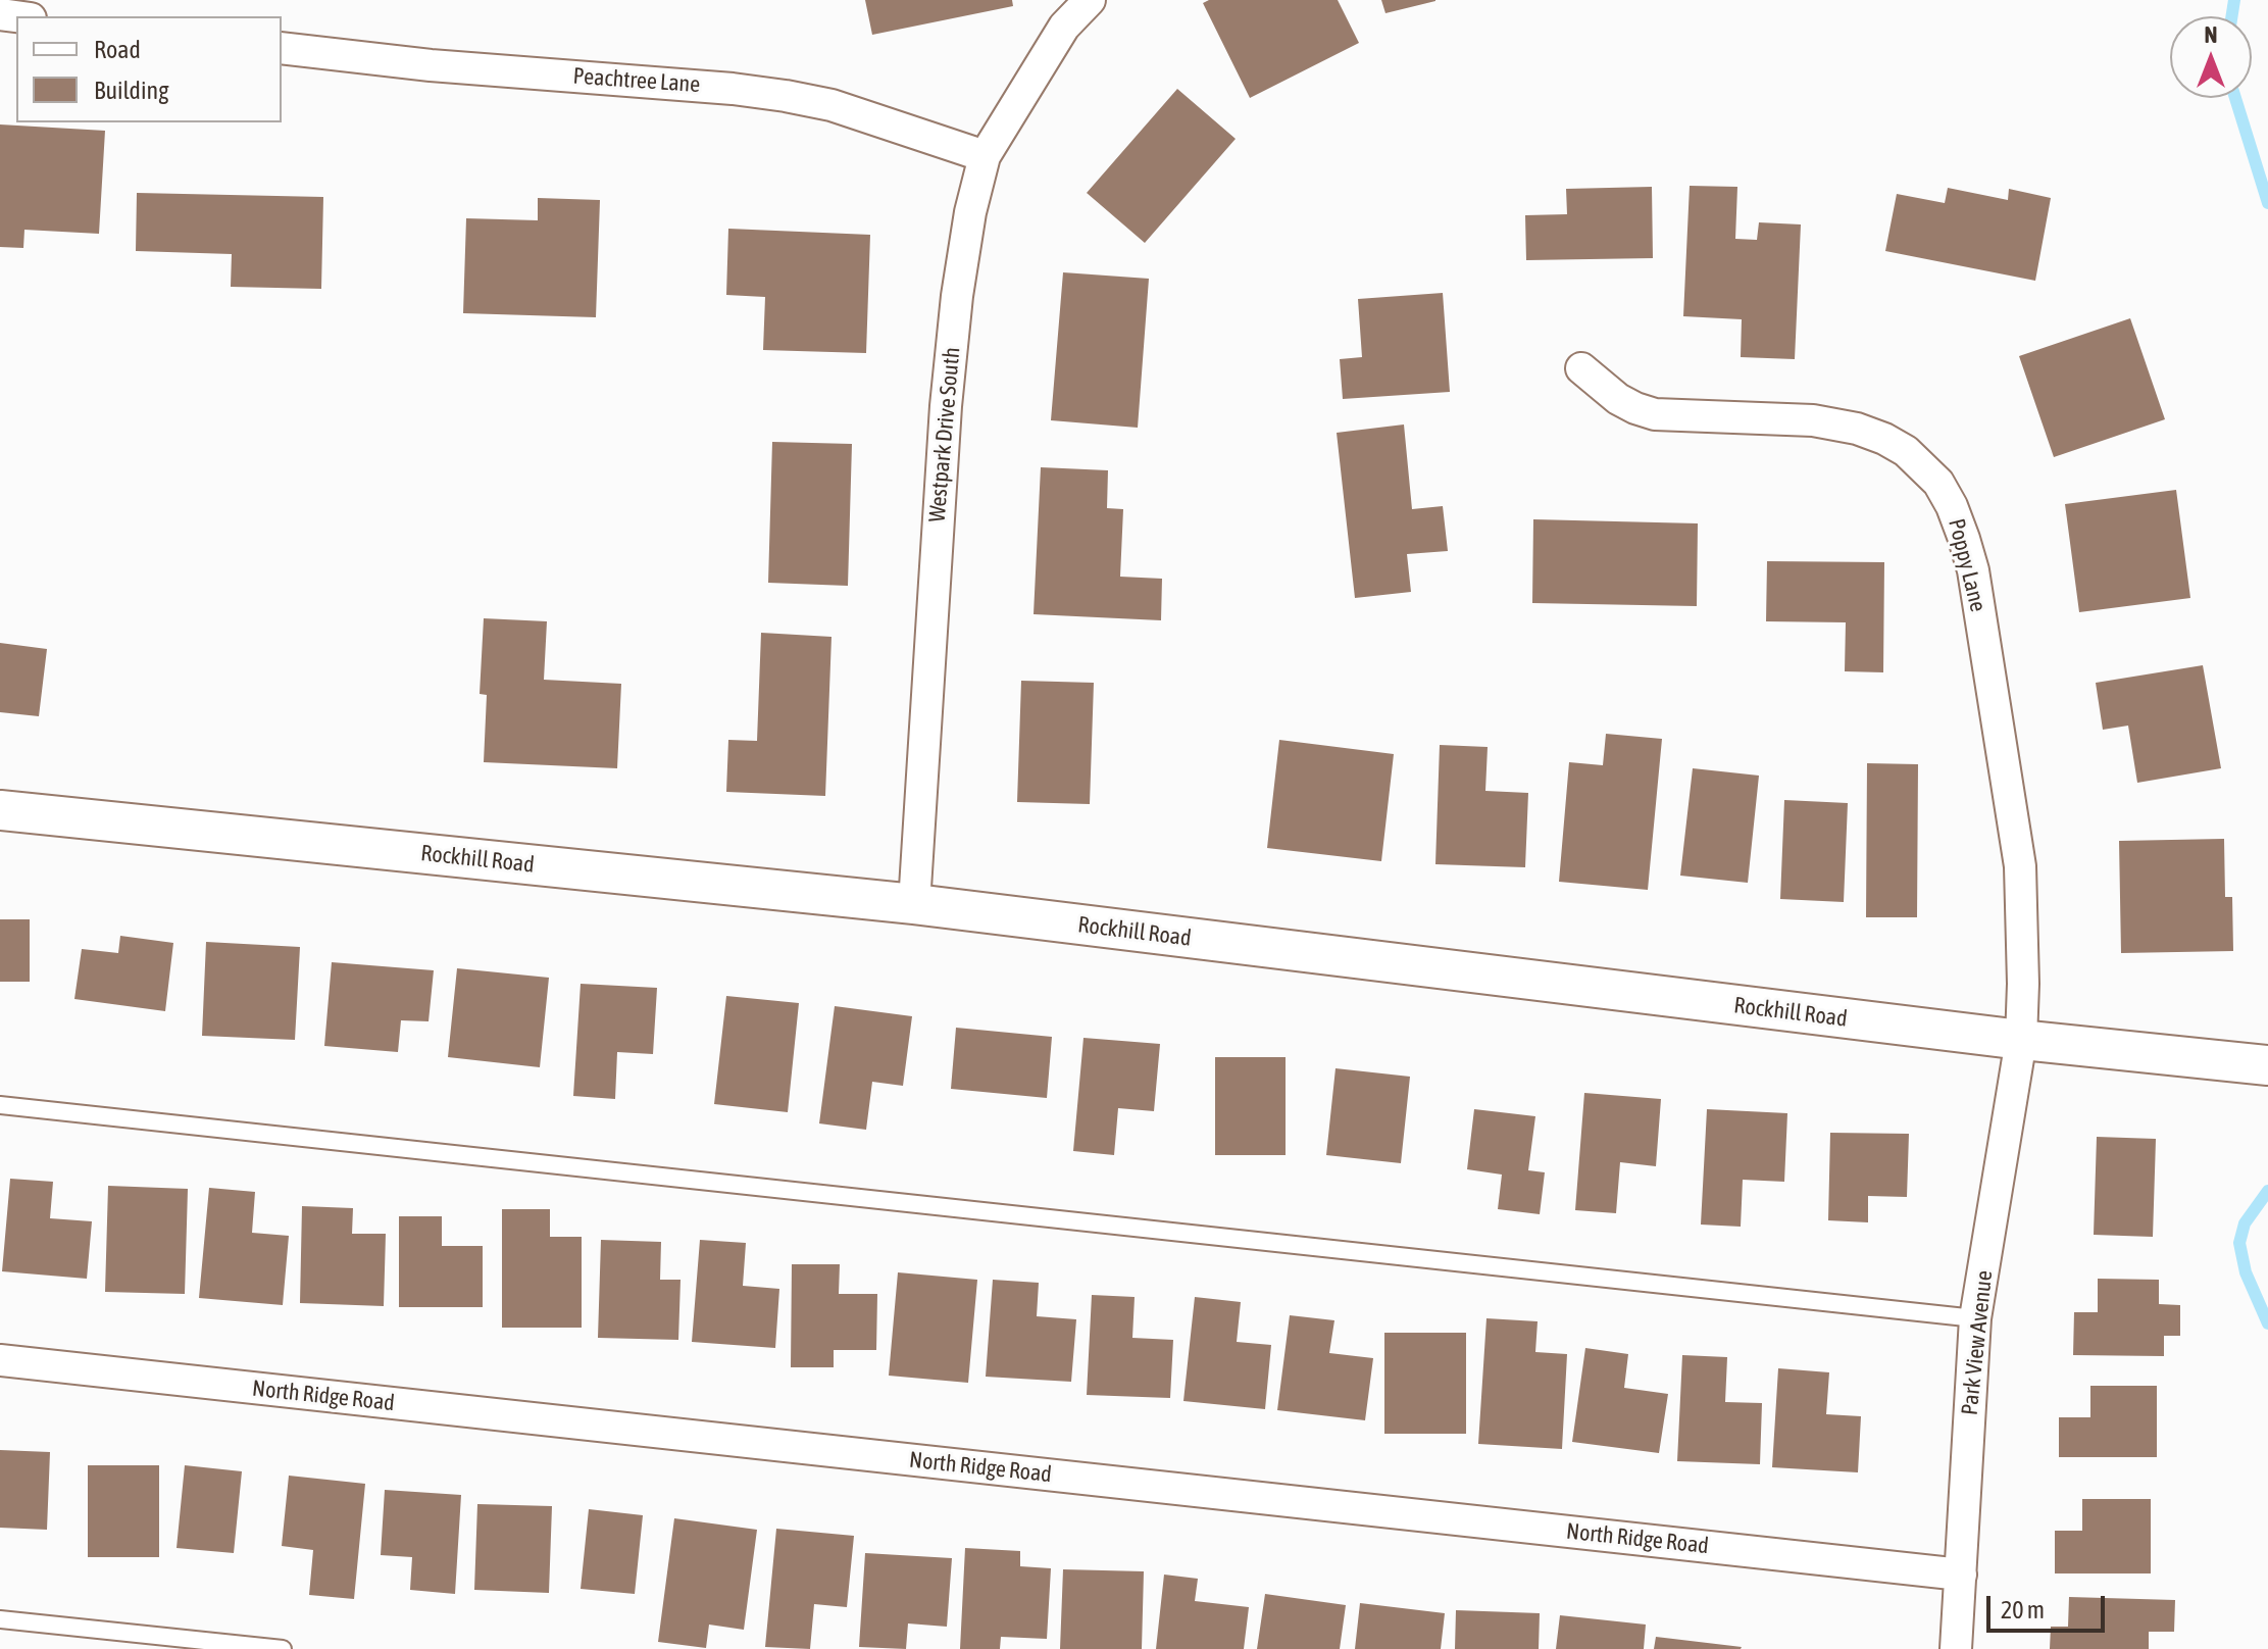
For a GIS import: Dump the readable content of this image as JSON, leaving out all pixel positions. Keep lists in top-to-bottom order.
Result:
{
  "streets": {
    "street": [
      "Peachtree Lane",
      "Westpark Drive South",
      "Poppy Lane",
      "Rockhill Road",
      "Park View Avenue",
      "North Ridge Road"
    ]
  },
  "crossings": [
    ["Peachtree Lane", "Westpark Drive South"],
    ["Westpark Drive South", "Rockhill Road"],
    ["Poppy Lane", "Rockhill Road"],
    ["Poppy Lane", "Park View Avenue"],
    ["Rockhill Road", "Park View Avenue"],
    ["Park View Avenue", "North Ridge Road"]
  ],
  "legend": ["Road", "Building"],
  "scale_bar": "20 m",
  "north": "top"
}
